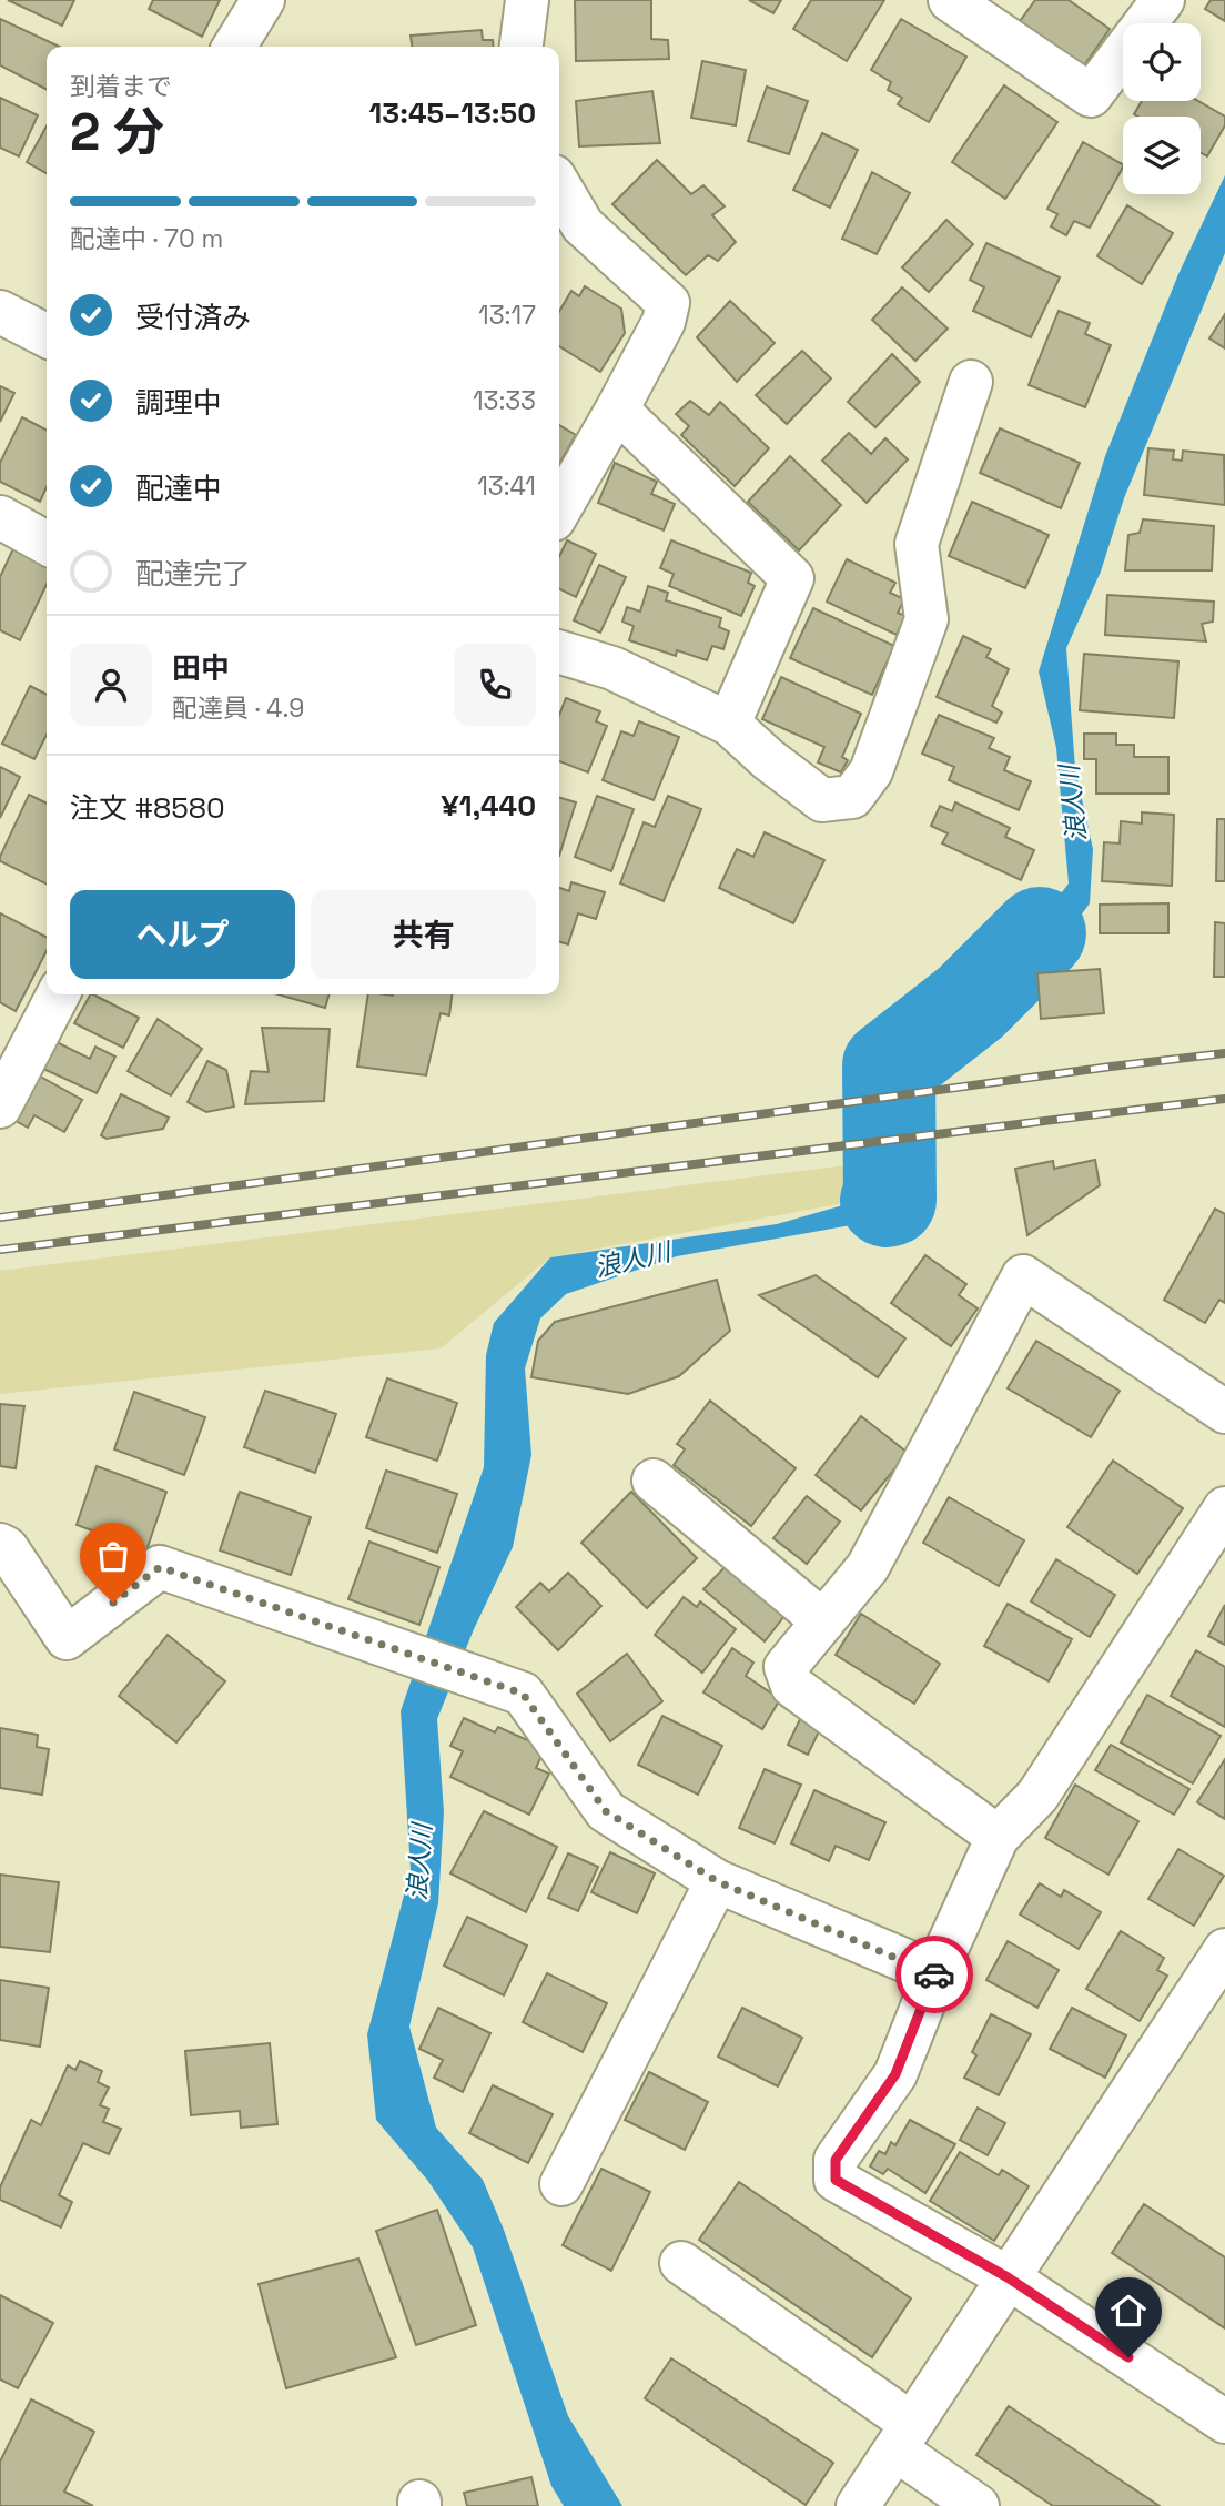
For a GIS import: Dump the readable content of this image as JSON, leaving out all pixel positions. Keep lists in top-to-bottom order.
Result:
{
  "water": ["浪人川"],
  "page": {
    "heading": ["2 分", "到着まで", "13:45–13:50"],
    "panel": [
      "田中",
      "配達員 · 4.9",
      "注文 #8580",
      "¥1,440"
    ],
    "bar": "配達中 · 70 m",
    "list": [
      ["受付済み", "13:17"],
      ["調理中", "13:33"],
      ["配達中", "13:41"],
      "配達完了"
    ],
    "buttons": ["ヘルプ", "共有"]
  }
}
